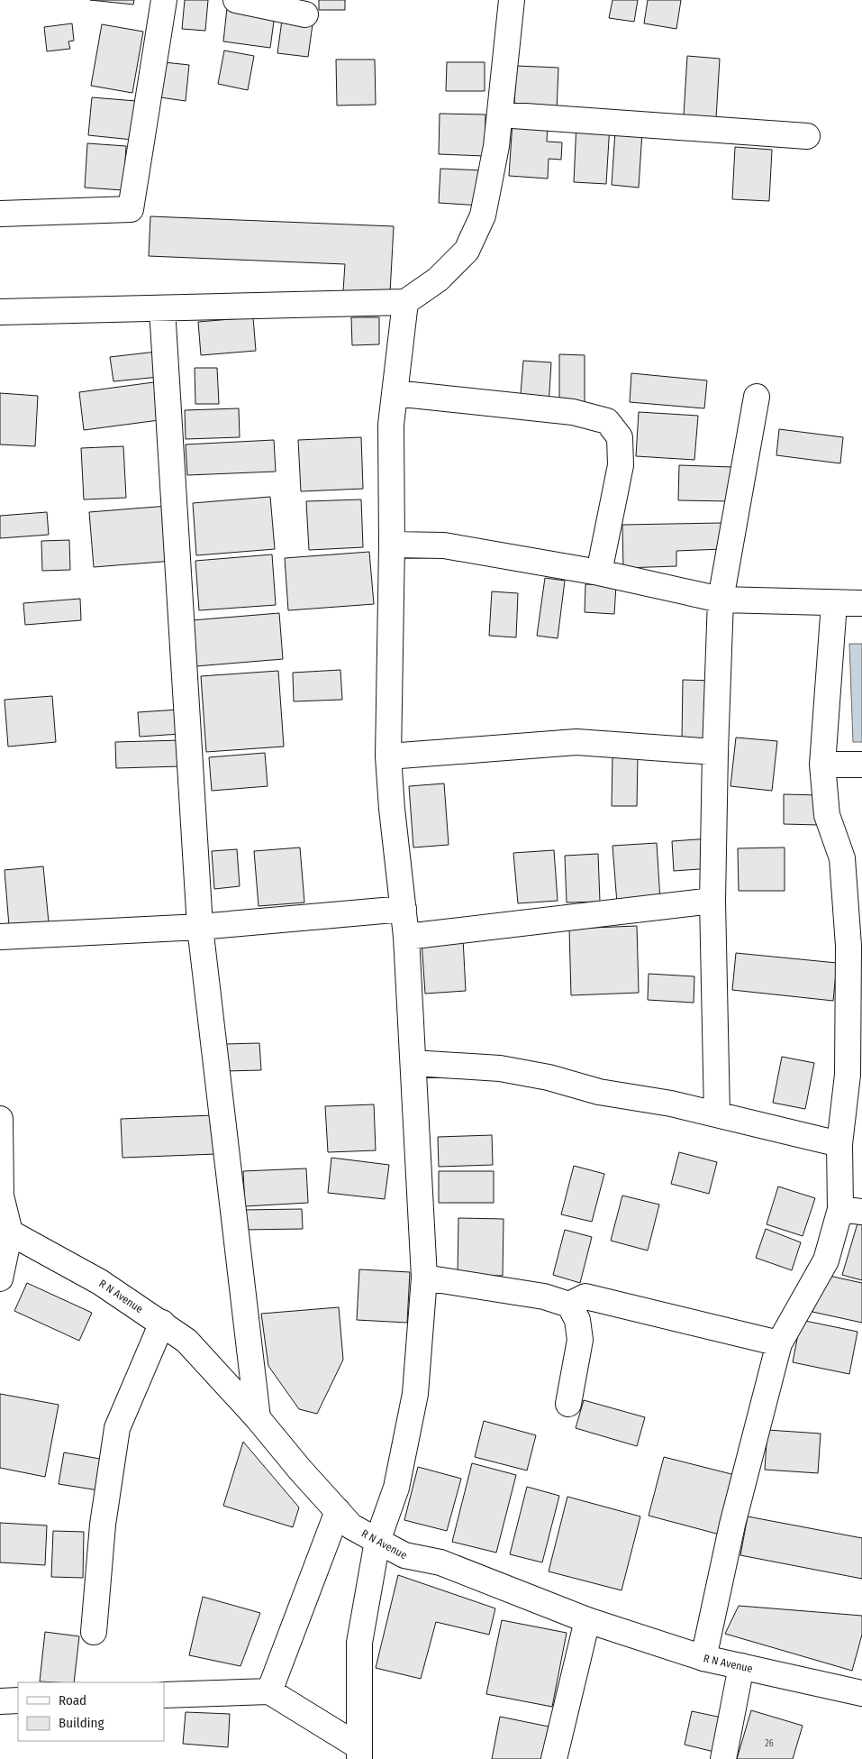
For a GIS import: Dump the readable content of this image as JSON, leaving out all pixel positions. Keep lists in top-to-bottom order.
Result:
{
  "streets": {
    "street": ["R N Avenue"]
  },
  "house_numbers": ["26"],
  "legend": ["Road", "Building"]
}
